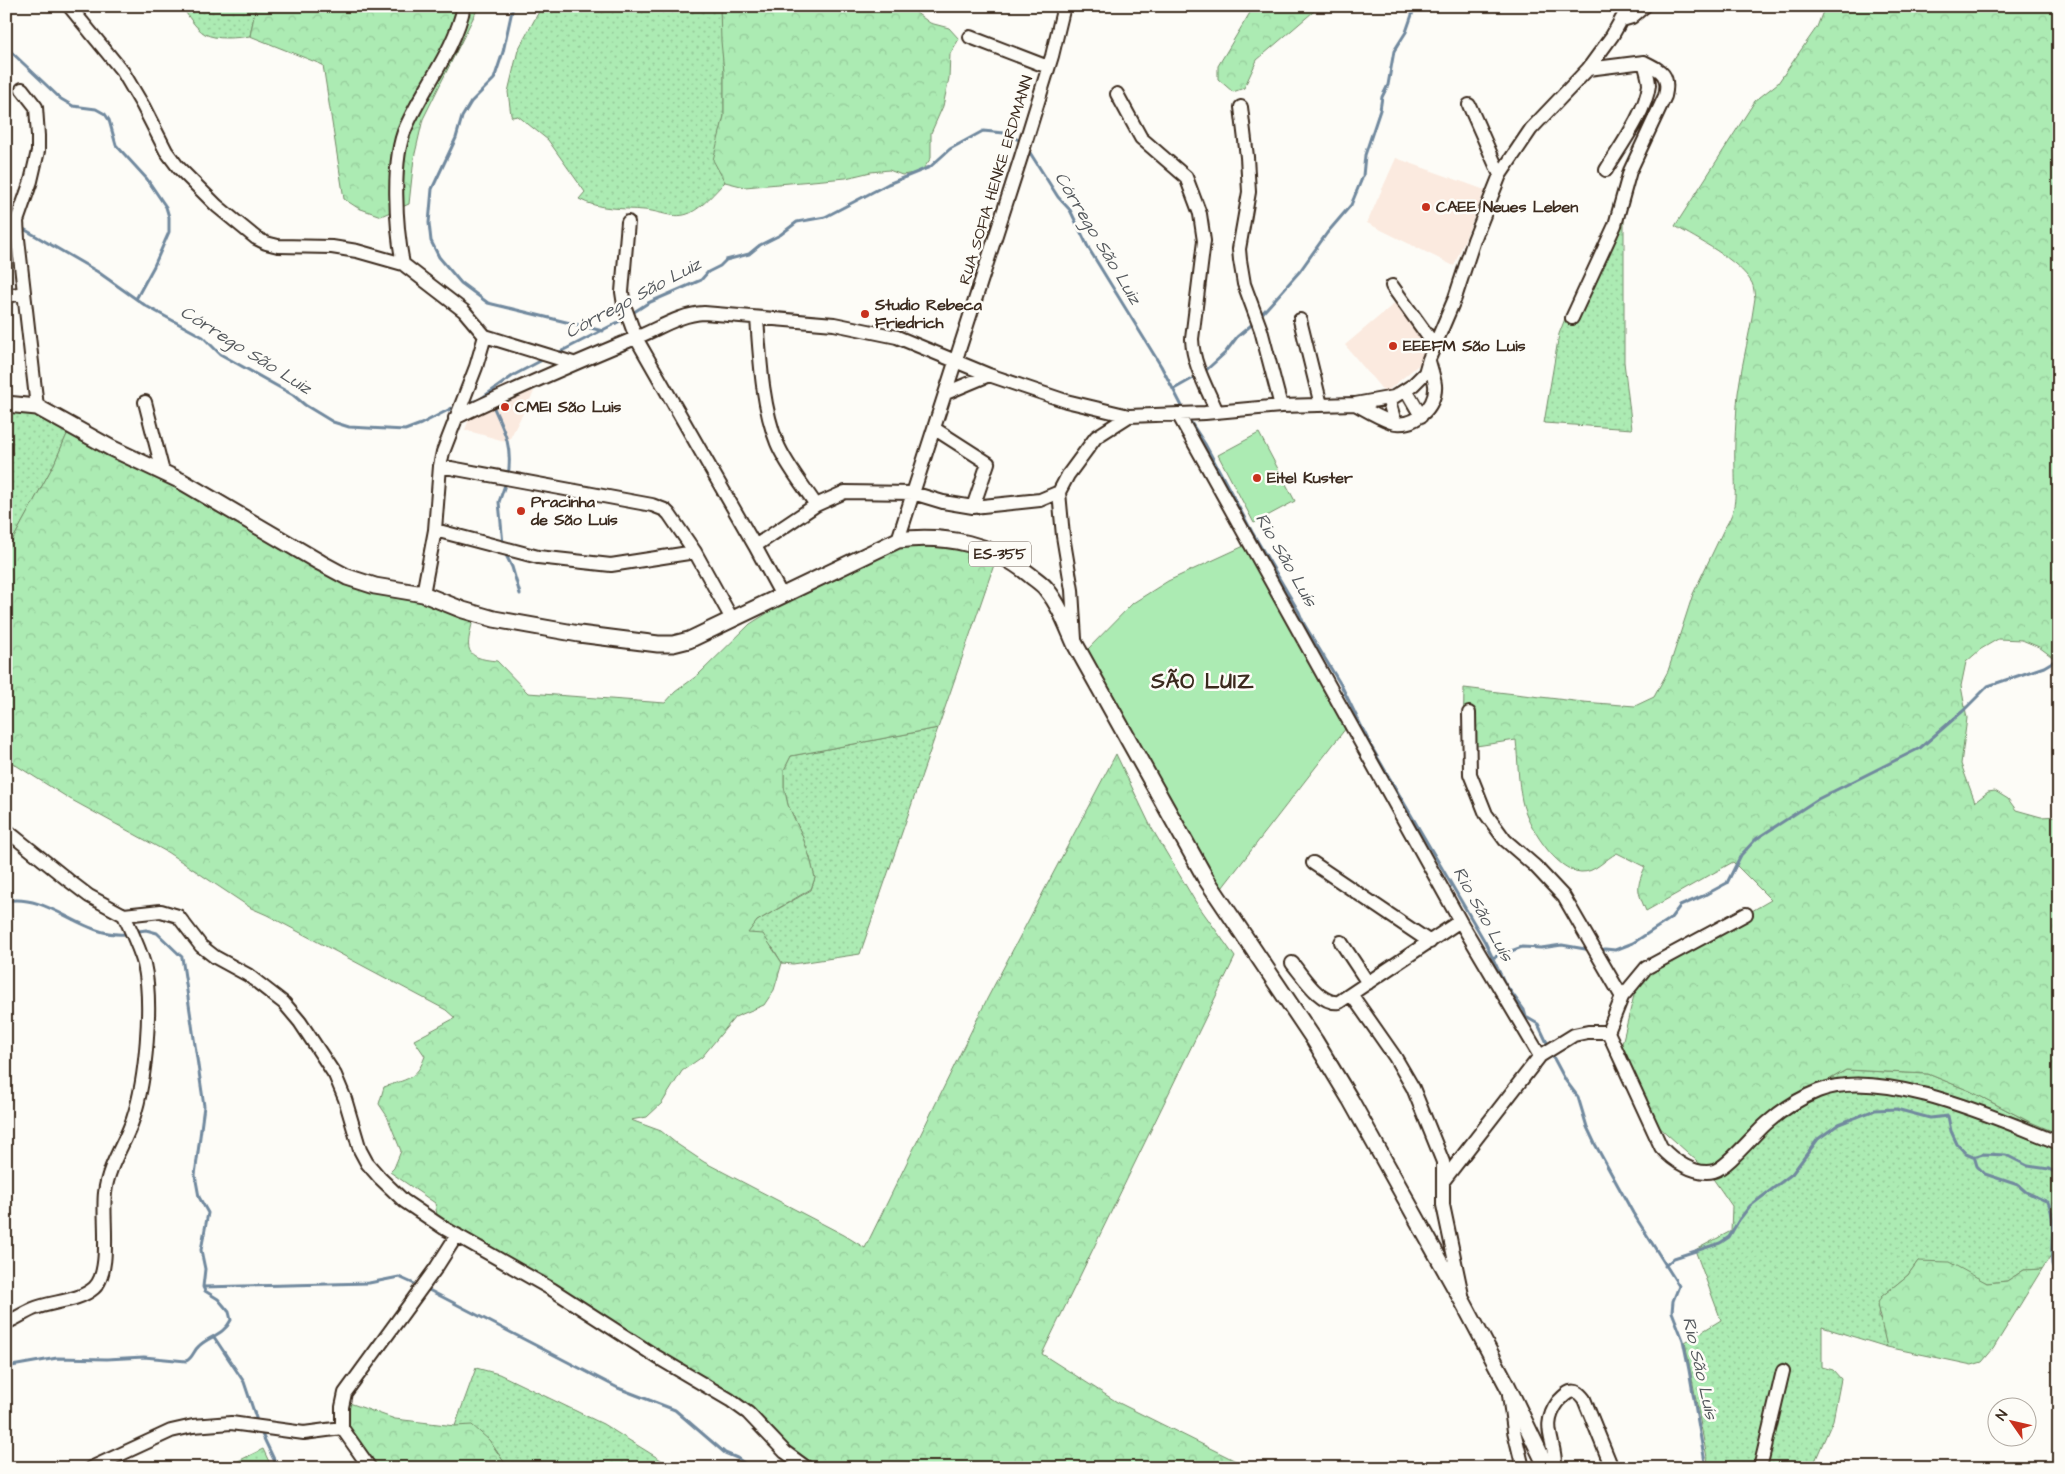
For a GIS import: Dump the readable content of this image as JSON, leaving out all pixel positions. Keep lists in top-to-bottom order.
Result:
{
  "streets": {
    "main road": ["ES-355"],
    "street": ["RUA SOFIA HENKE ERDMANN"]
  },
  "crossings": [
    ["RUA SOFIA HENKE ERDMANN", "ES-355"]
  ],
  "districts": ["SÃO LUIZ"],
  "water": ["Córrego São Luiz", "Rio São Luís"],
  "places": [
    "CAEE Neues Leben",
    "Studio Rebeca Friedrich",
    "EEEFM São Luis",
    "CMEI São Luis",
    "Eitel Kuster",
    "Pracinha de São Luís"
  ],
  "north": "top left"
}
